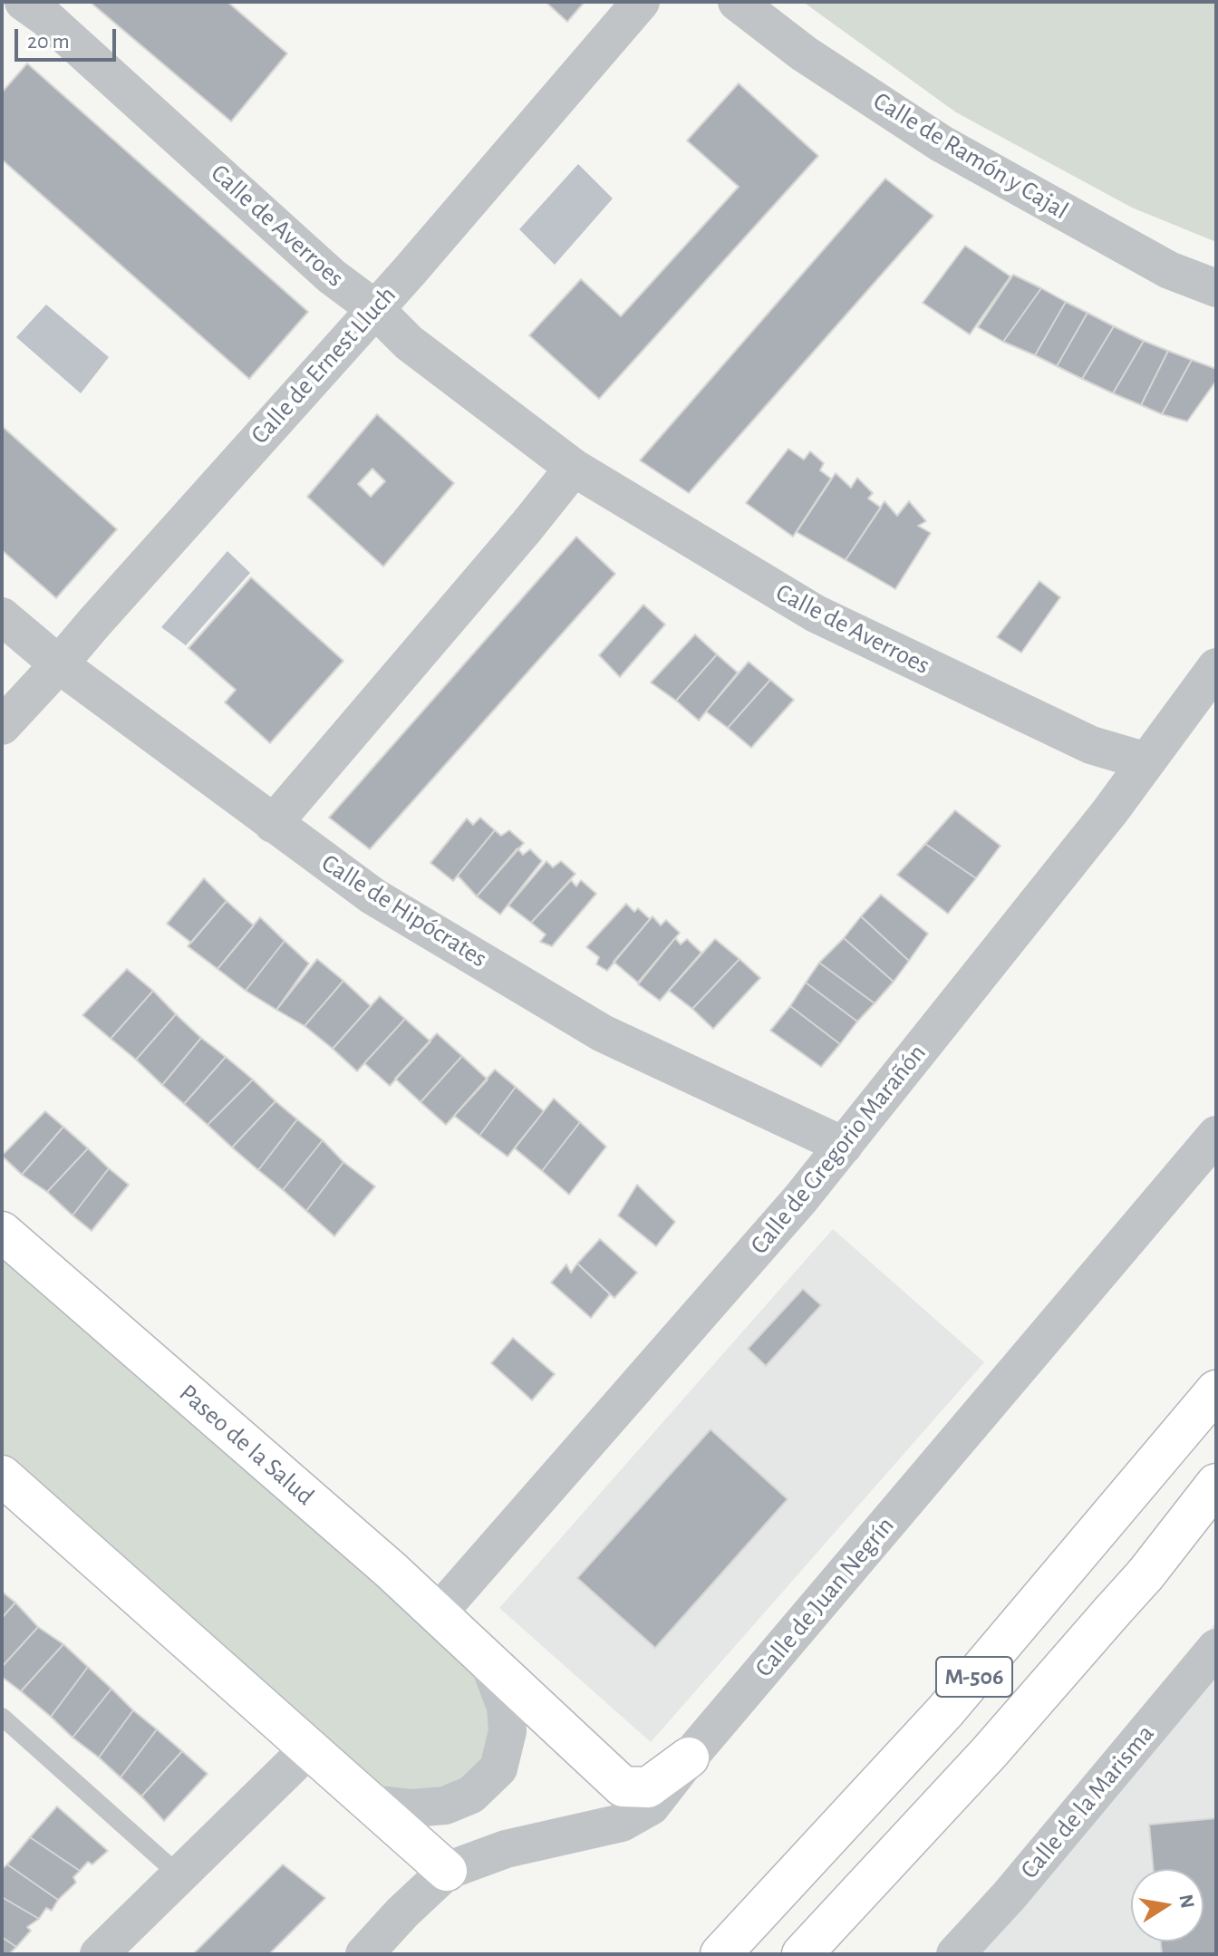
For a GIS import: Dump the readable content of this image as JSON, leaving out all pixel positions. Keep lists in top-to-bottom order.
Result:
{
  "streets": {
    "main road": ["Paseo de la Salud", "M-506"],
    "street": [
      "Calle de Ramón y Cajal",
      "Calle de Averroes",
      "Calle de Ernest Lluch",
      "Calle de Hipócrates",
      "Calle de Gregorio Marañón",
      "Calle de Juan Negrín",
      "Calle de la Marisma"
    ]
  },
  "crossings": [
    ["Calle de Averroes", "Calle de Ernest Lluch"],
    ["Calle de Averroes", "Calle de Gregorio Marañón"],
    ["Calle de Ernest Lluch", "Calle de Hipócrates"],
    ["Calle de Hipócrates", "Calle de Gregorio Marañón"],
    ["Calle de Gregorio Marañón", "Paseo de la Salud"],
    ["Paseo de la Salud", "Calle de Juan Negrín"]
  ],
  "scale_bar": "20 m",
  "north": "right"
}
